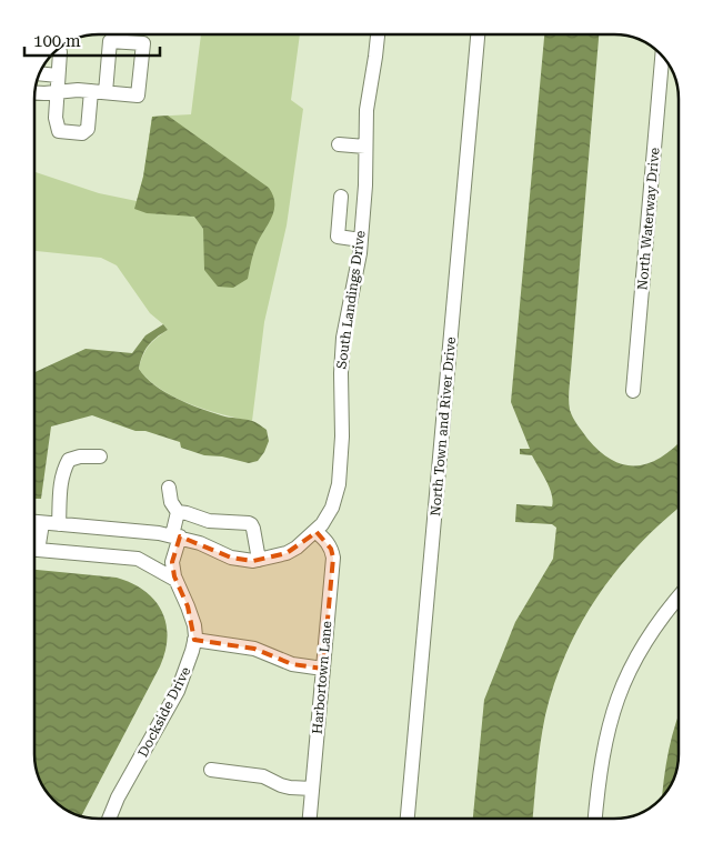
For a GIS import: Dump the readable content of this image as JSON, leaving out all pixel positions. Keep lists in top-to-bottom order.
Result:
{
  "streets": {
    "street": [
      "North Waterway Drive",
      "South Landings Drive",
      "North Town and River Drive",
      "Harbortown Lane",
      "Dockside Drive"
    ]
  },
  "crossings": [
    ["South Landings Drive", "Harbortown Lane"],
    ["South Landings Drive", "Dockside Drive"]
  ],
  "scale_bar": "100 m"
}
